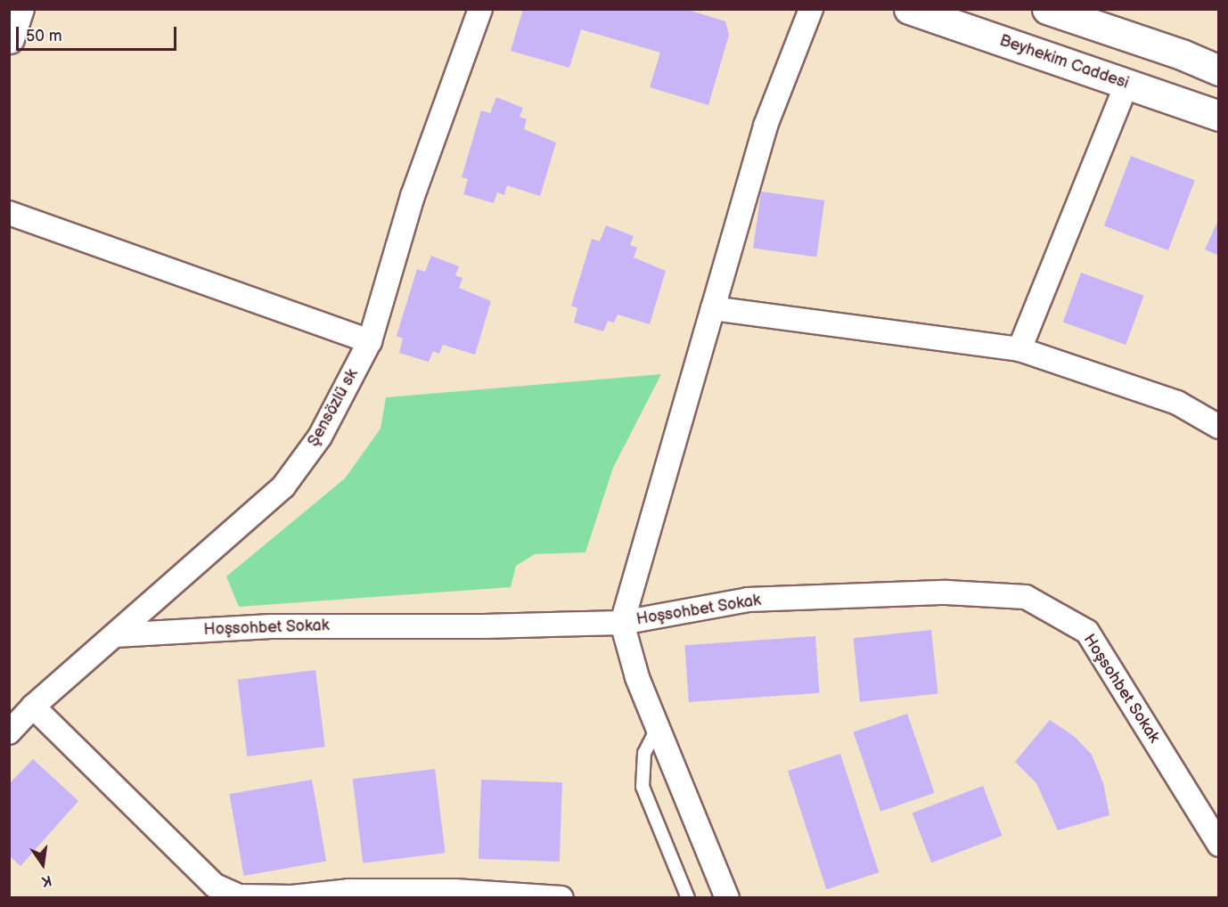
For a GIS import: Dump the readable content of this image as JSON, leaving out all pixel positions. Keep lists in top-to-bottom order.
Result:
{
  "streets": {
    "main road": ["Beyhekim Caddesi"],
    "street": ["Şensözlü sk", "Hoşsohbet Sokak"]
  },
  "crossings": [
    ["Şensözlü sk", "Hoşsohbet Sokak"]
  ],
  "scale_bar": "50 m",
  "north": "bottom"
}
